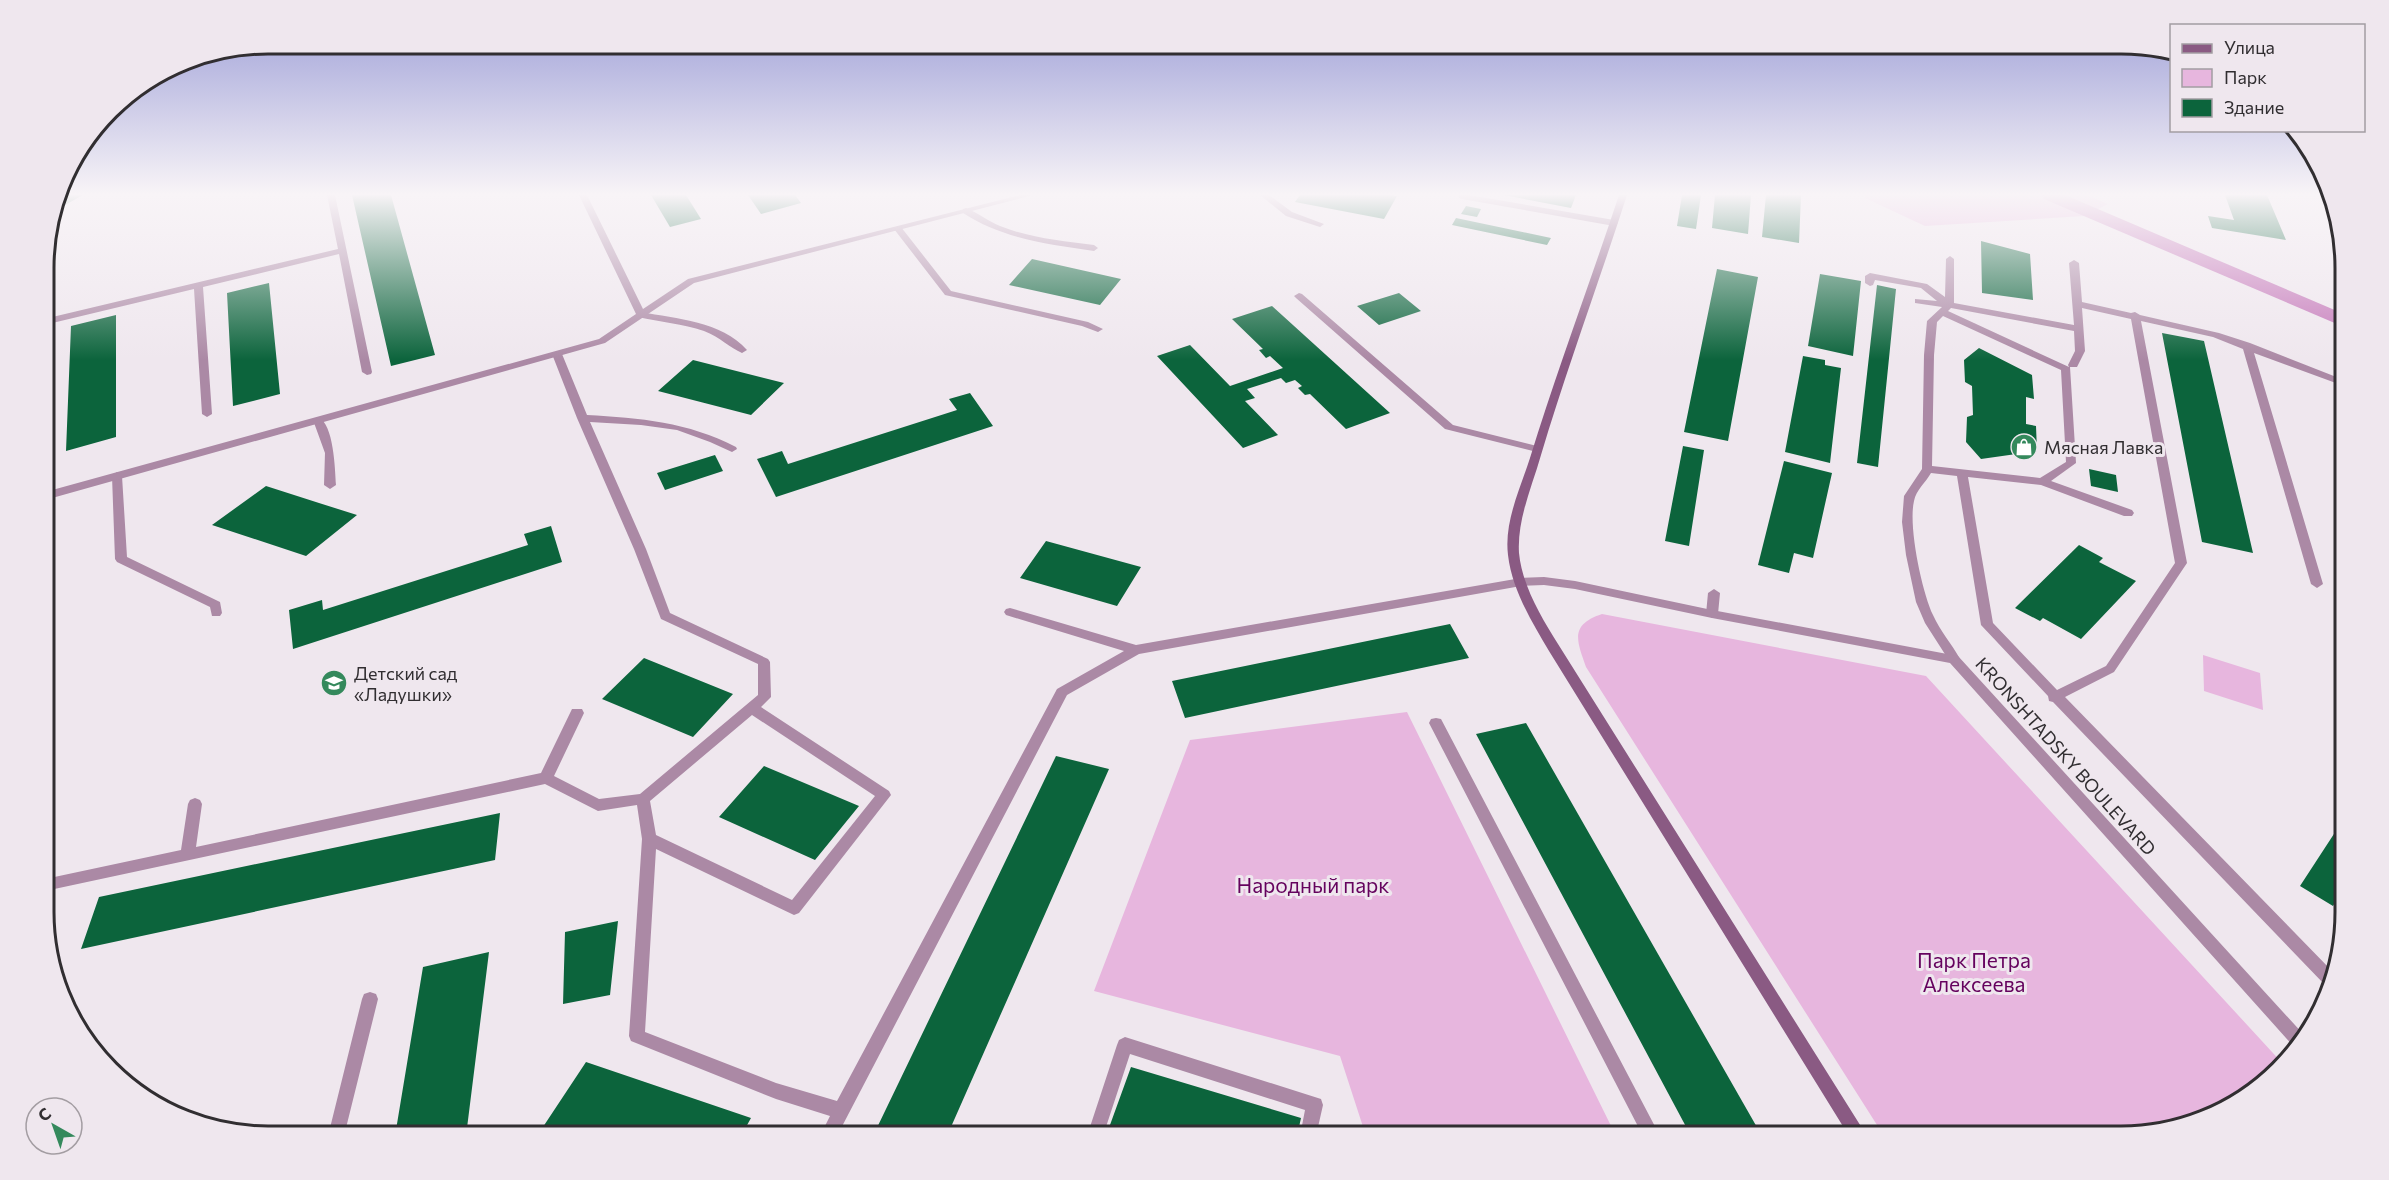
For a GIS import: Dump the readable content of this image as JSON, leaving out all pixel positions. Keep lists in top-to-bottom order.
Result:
{
  "streets": {
    "street": ["KRONSHTADSKY BOULEVARD"]
  },
  "parks": ["Народный парк", "Парк Петра Алексеева"],
  "places": {
    "shop": ["Мясная Лавка"],
    "school or university": ["Детский сад «Ладушки»"]
  },
  "legend": ["Улица", "Парк", "Здание"],
  "north": "top left"
}
